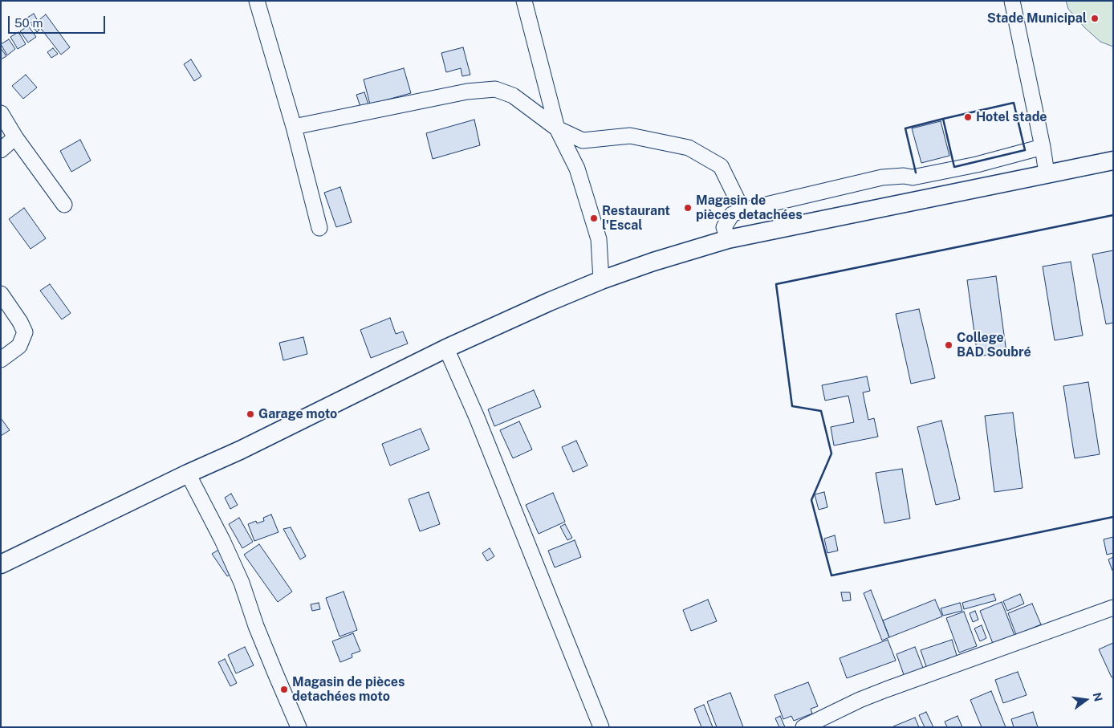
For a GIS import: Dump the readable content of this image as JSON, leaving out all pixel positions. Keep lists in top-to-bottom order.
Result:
{
  "places": [
    "Stade Municipal",
    "Hotel stade",
    "Magasin de pièces detachées",
    "Restaurant l'Escal",
    "College BAD Soubré",
    "Garage moto",
    "Magasin de pièces detachées moto"
  ],
  "scale_bar": "50 m",
  "north": "right"
}
